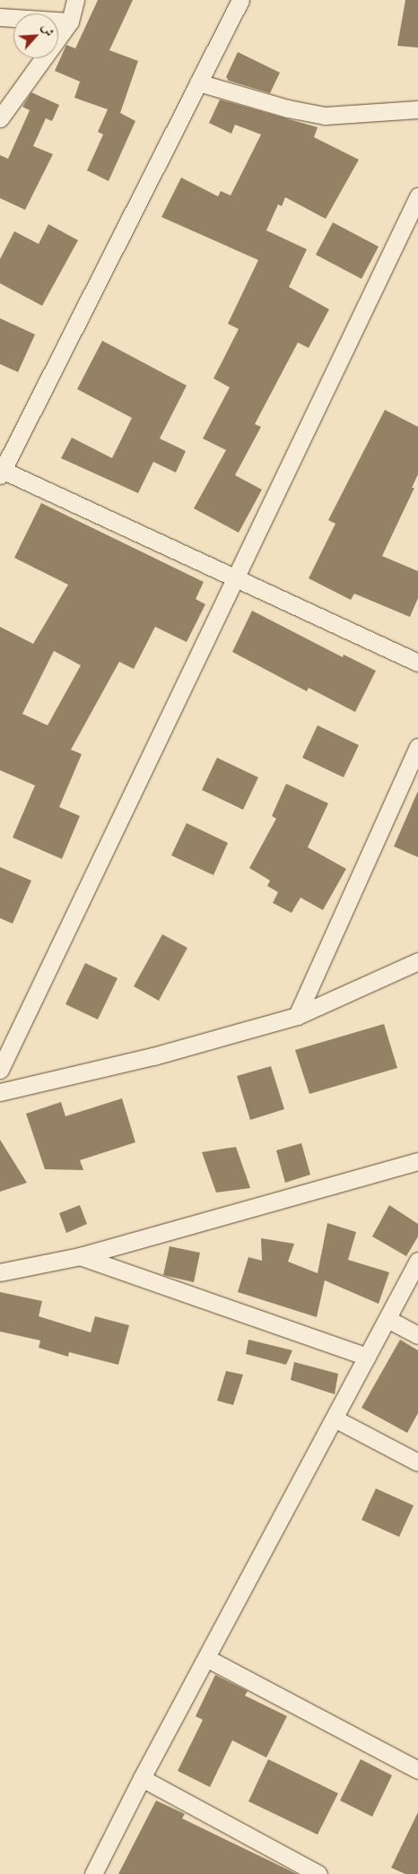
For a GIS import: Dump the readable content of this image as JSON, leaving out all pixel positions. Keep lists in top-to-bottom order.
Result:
{
  "north": "top right"
}
